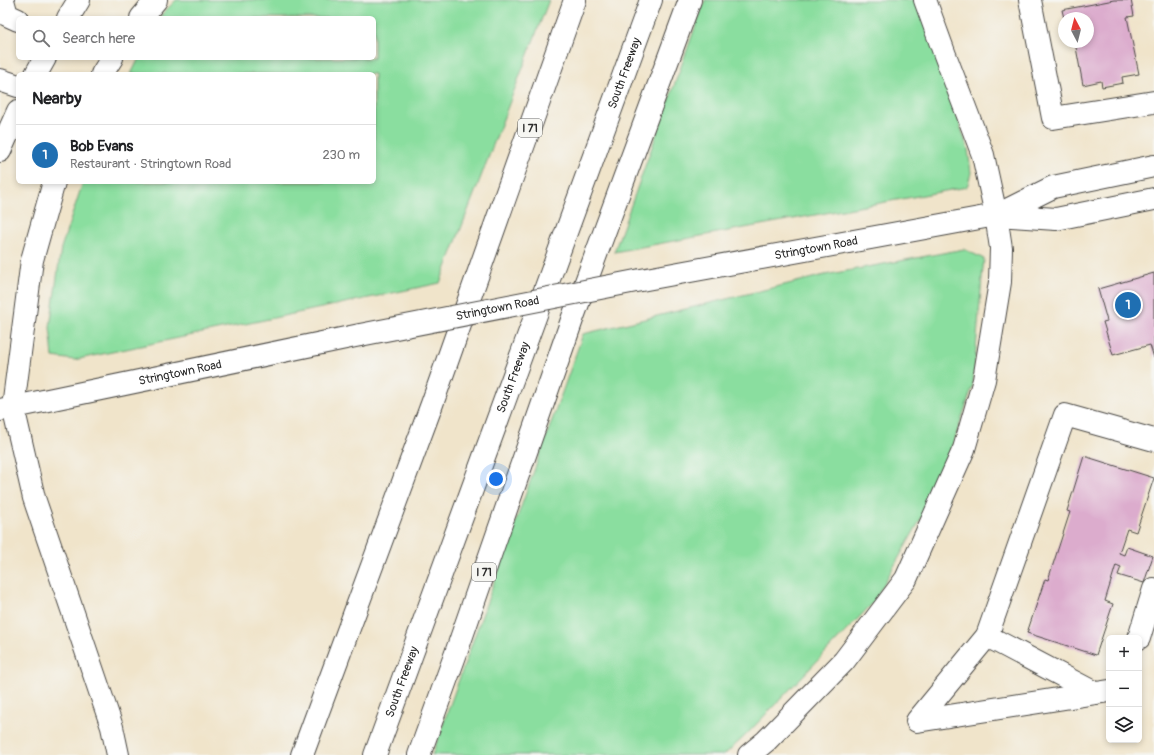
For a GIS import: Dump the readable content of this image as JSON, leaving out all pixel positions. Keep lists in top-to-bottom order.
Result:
{
  "streets": {
    "main road": ["South Freeway", "I 71", "Stringtown Road"]
  },
  "north": "top",
  "page": {
    "search": "Search here",
    "heading": "Nearby",
    "list": [
      {
        "mark": "1",
        "name": "Bob Evans",
        "note": "Restaurant · Stringtown Road",
        "value": "230 m"
      }
    ],
    "pins": "1",
    "map_buttons": ["+", "−"]
  }
}
